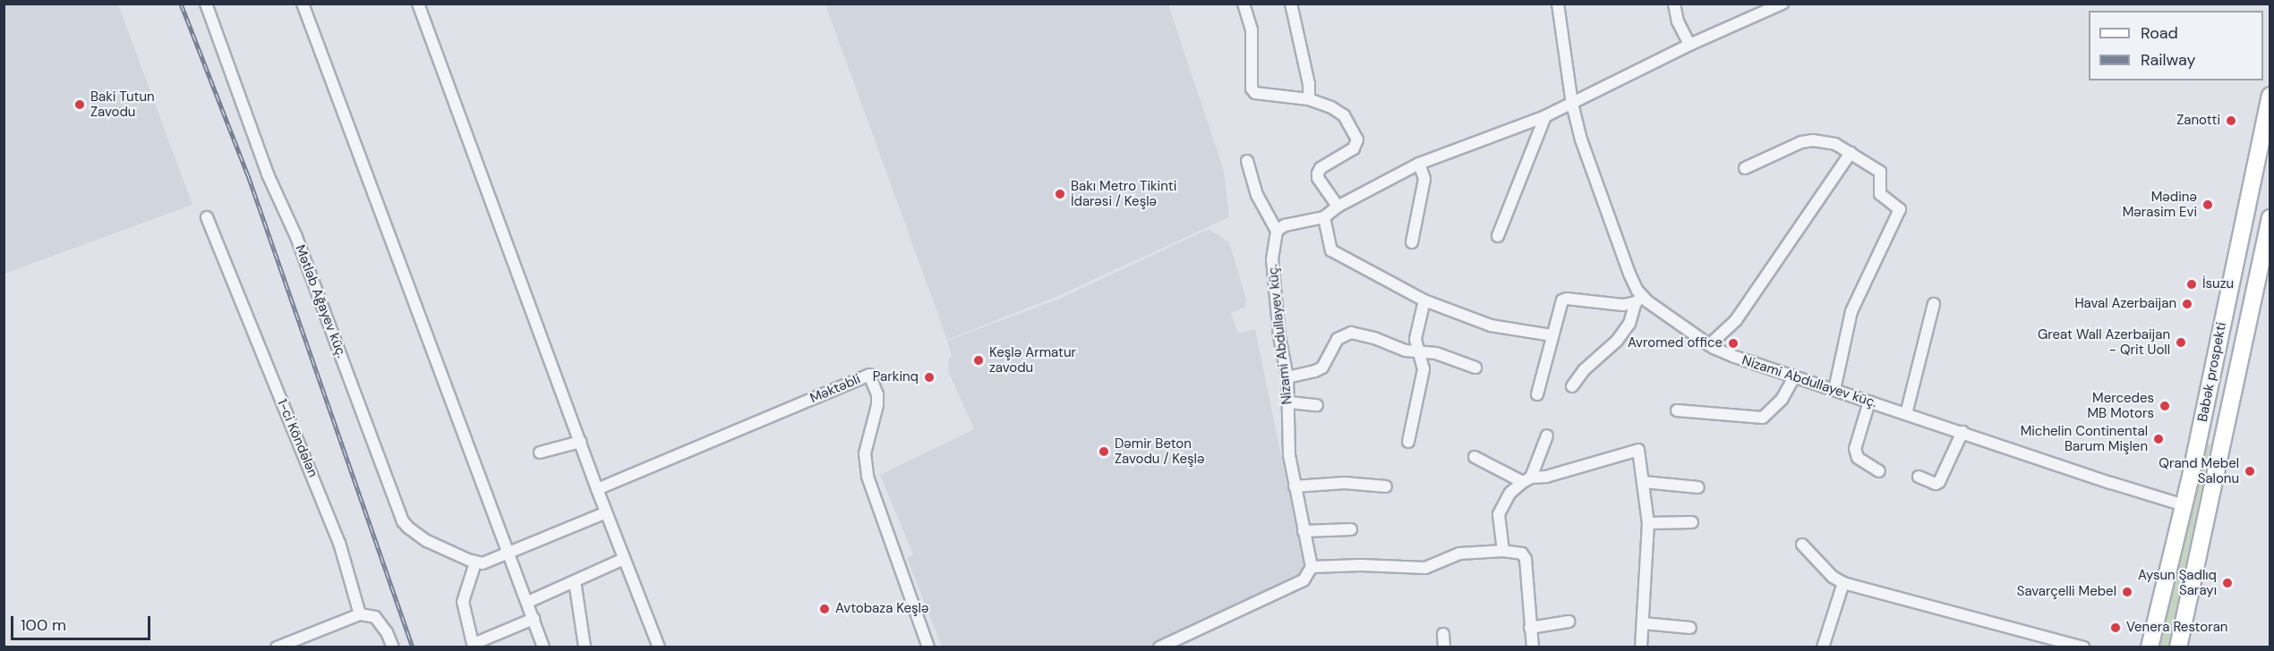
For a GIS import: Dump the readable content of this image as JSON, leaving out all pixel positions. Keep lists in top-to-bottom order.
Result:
{
  "streets": {
    "main road": ["Babək prospekti"],
    "street": [
      "Mətləb Ağayev küç.",
      "Nizami Abdullayev küç.",
      "Məktəbli",
      "1-ci Köndələn"
    ]
  },
  "crossings": [
    ["Nizami Abdullayev küç.", "Babək prospekti"]
  ],
  "places": [
    "Baki Tutun Zavodu",
    "Zanotti",
    "Bakı Metro Tikinti İdarəsi / Keşlə",
    "Mədinə Mərasim Evi",
    "İsuzu",
    "Haval Azerbaijan",
    "Great Wall Azerbaijan - Qrit Uoll",
    "Avromed office",
    "Keşlə Armatur zavodu",
    "Parkinq",
    "Mercedes MB Motors",
    "Michelin Continental Barum Mişlen",
    "Dəmir Beton Zavodu / Keşlə",
    "Qrand Mebel Salonu",
    "Aysun Şadlıq Sarayı",
    "Savarçelli Mebel",
    "Avtobaza Keşlə",
    "Venera Restoran"
  ],
  "legend": ["Road", "Railway"],
  "scale_bar": "100 m"
}
